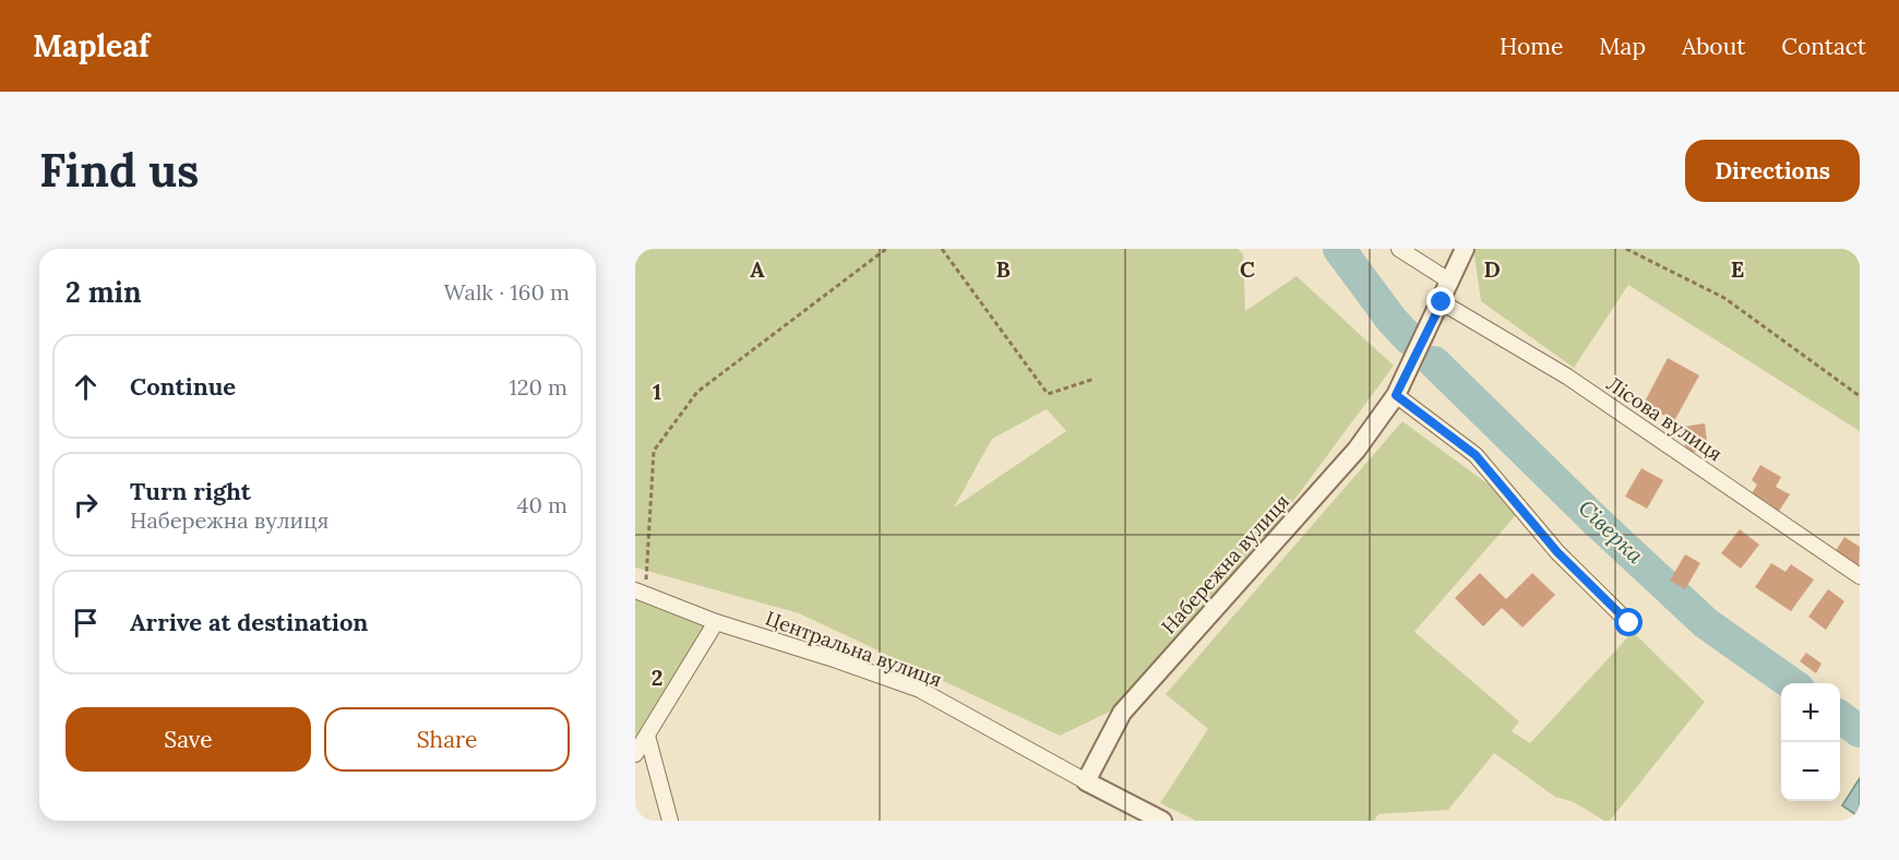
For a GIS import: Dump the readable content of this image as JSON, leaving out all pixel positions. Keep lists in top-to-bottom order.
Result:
{
  "streets": {
    "street": ["Лісова вулиця", "Набережна вулиця", "Центральна вулиця"]
  },
  "crossings": [
    ["Лісова вулиця", "Набережна вулиця"],
    ["Набережна вулиця", "Центральна вулиця"]
  ],
  "water": ["Сіверка"],
  "page": {
    "header": "Mapleaf",
    "nav": [
      "Home",
      "Map",
      "About",
      "Contact"
    ],
    "buttons": [
      "Directions",
      ["Save", "Share"]
    ],
    "title": "Find us",
    "heading": ["2 min", "Walk · 160 m"],
    "list": [
      ["Continue", "120 m"],
      ["Turn right", "Набережна вулиця", "40 m"],
      "Arrive at destination"
    ],
    "map_buttons": ["+", "−"]
  },
  "grid": {
    "columns": [
      "A",
      "B",
      "C",
      "D",
      "E"
    ],
    "rows": ["1", "2"]
  }
}
